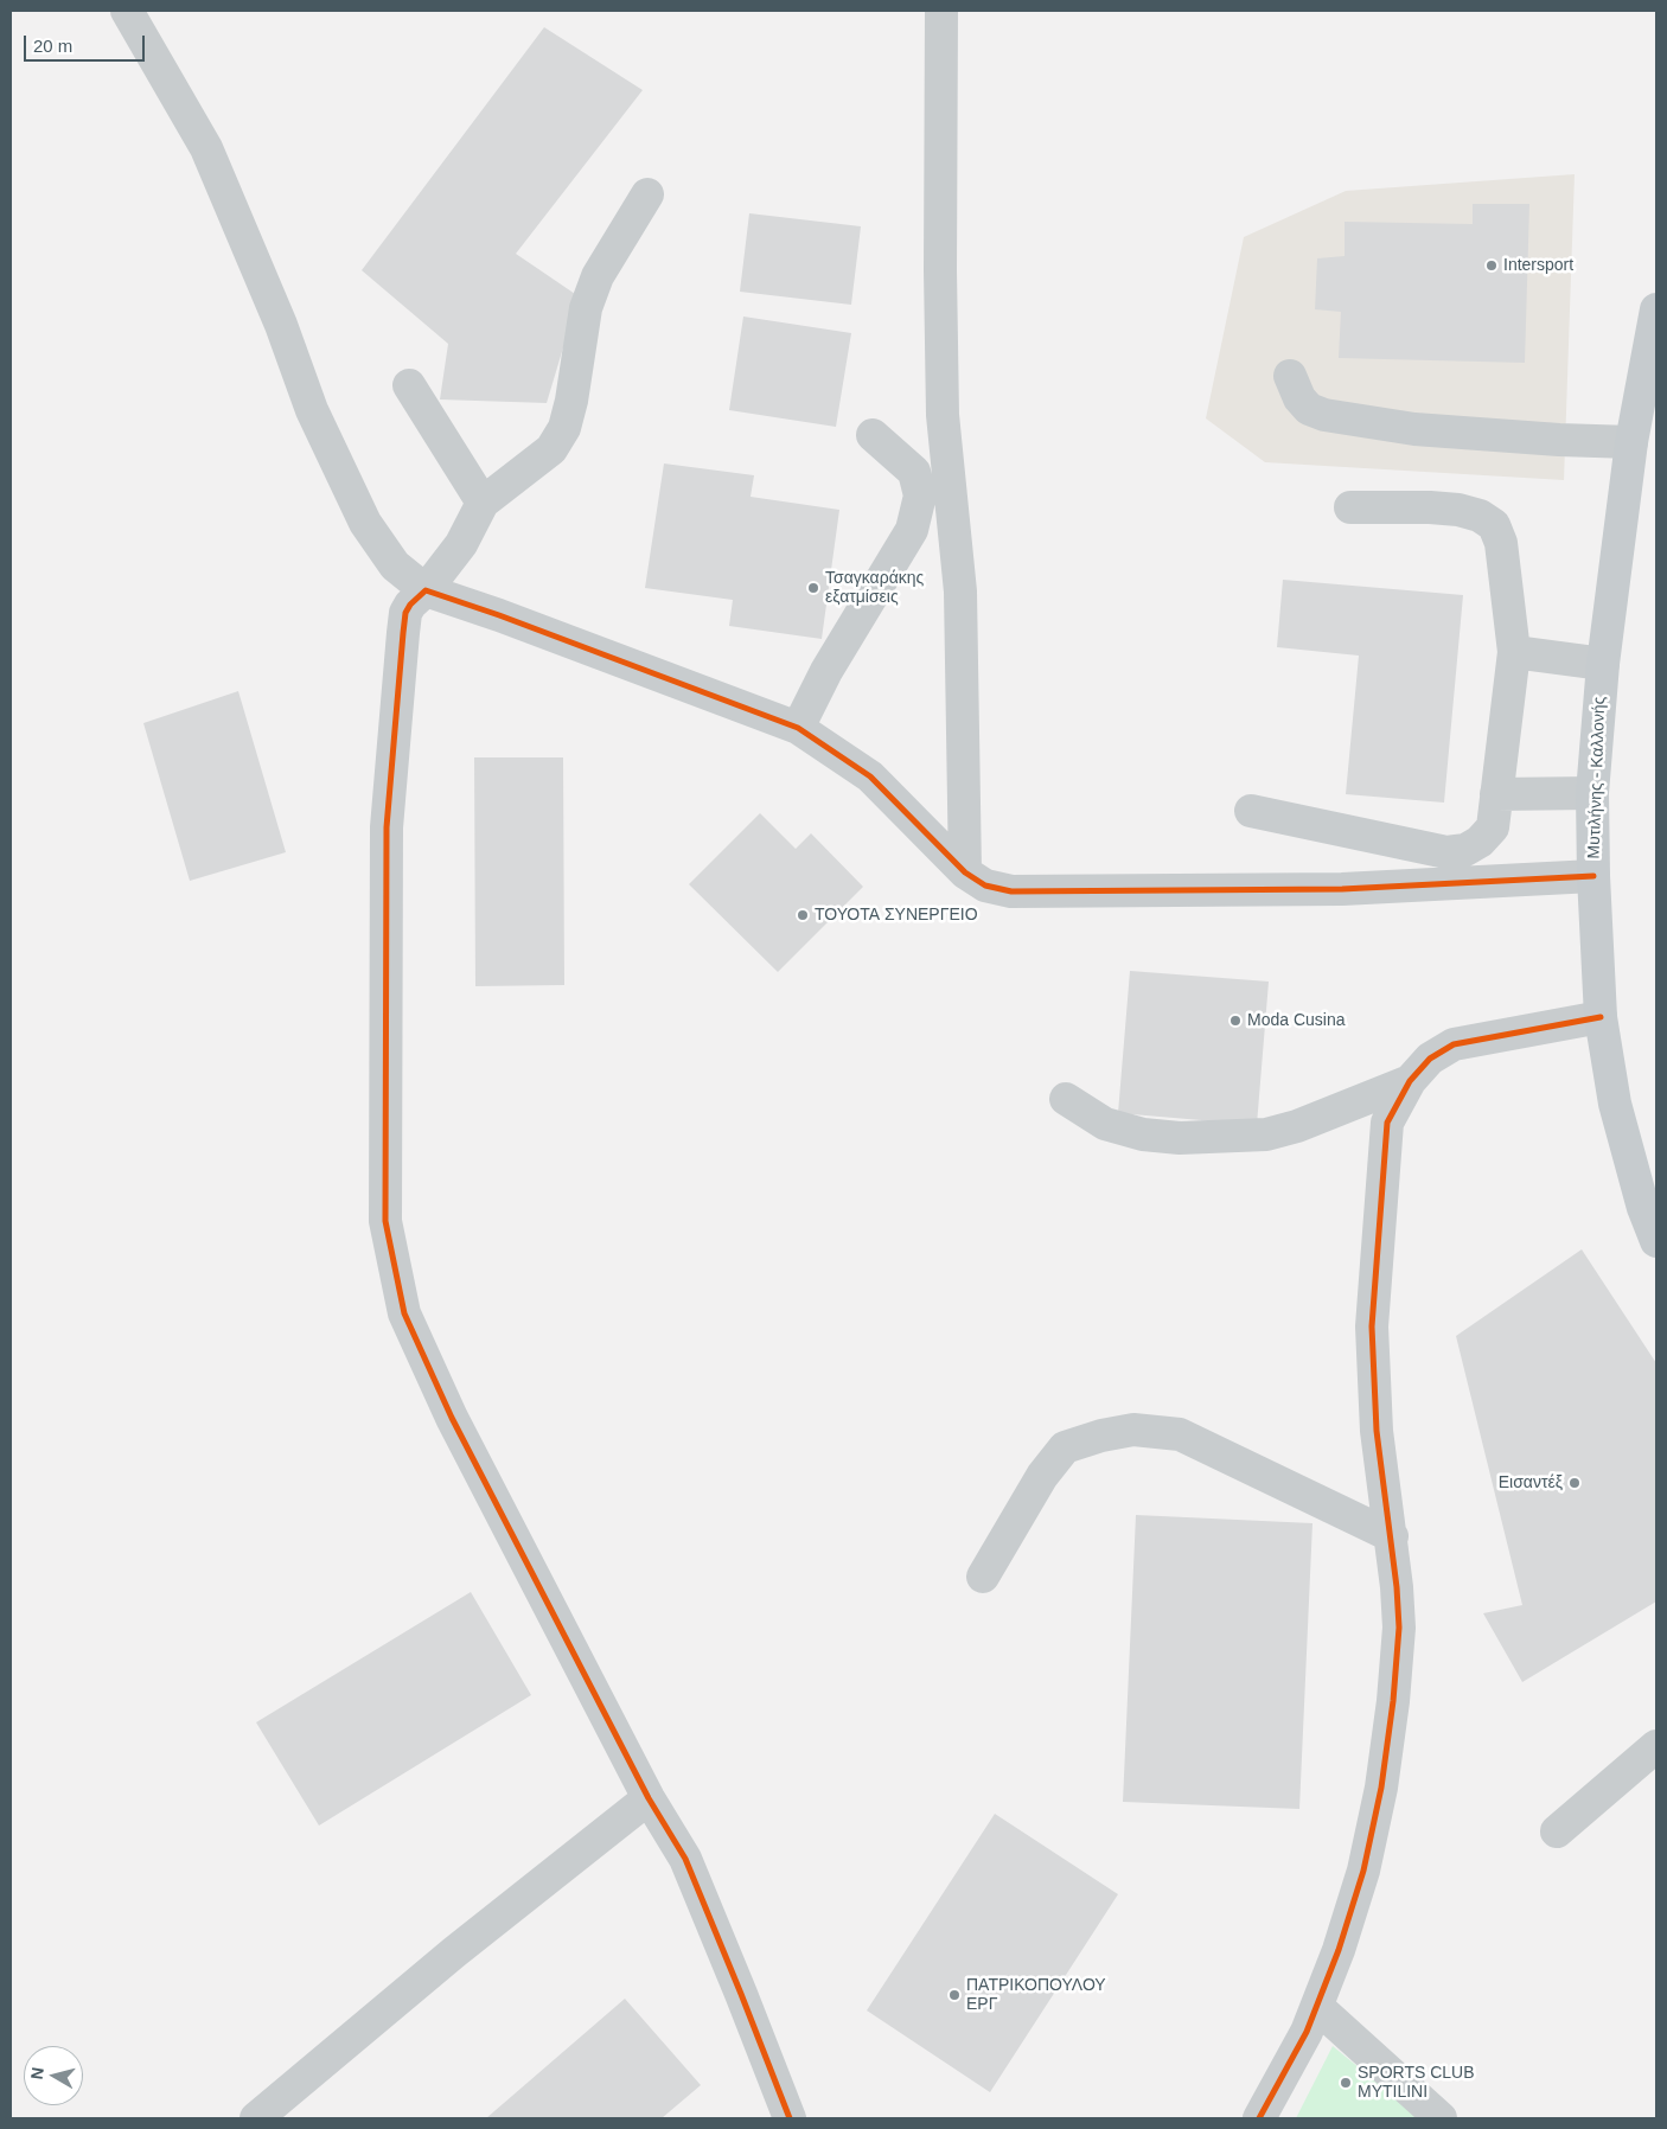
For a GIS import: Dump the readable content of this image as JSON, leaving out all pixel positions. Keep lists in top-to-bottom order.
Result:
{
  "streets": {
    "main road": ["Μυτιλήνης - Καλλονής"]
  },
  "places": [
    "Intersport",
    "Τσαγκαράκης εξατμίσεις",
    "ΤΟΥΟΤΑ ΣΥΝΕΡΓΕΙΟ",
    "Moda Cusina",
    "Εισαντέξ",
    "ΠΑΤΡΙΚΟΠΟΥΛΟΥ ΕΡΓ",
    "SPORTS CLUB MYTILINI"
  ],
  "scale_bar": "20 m",
  "north": "left"
}
